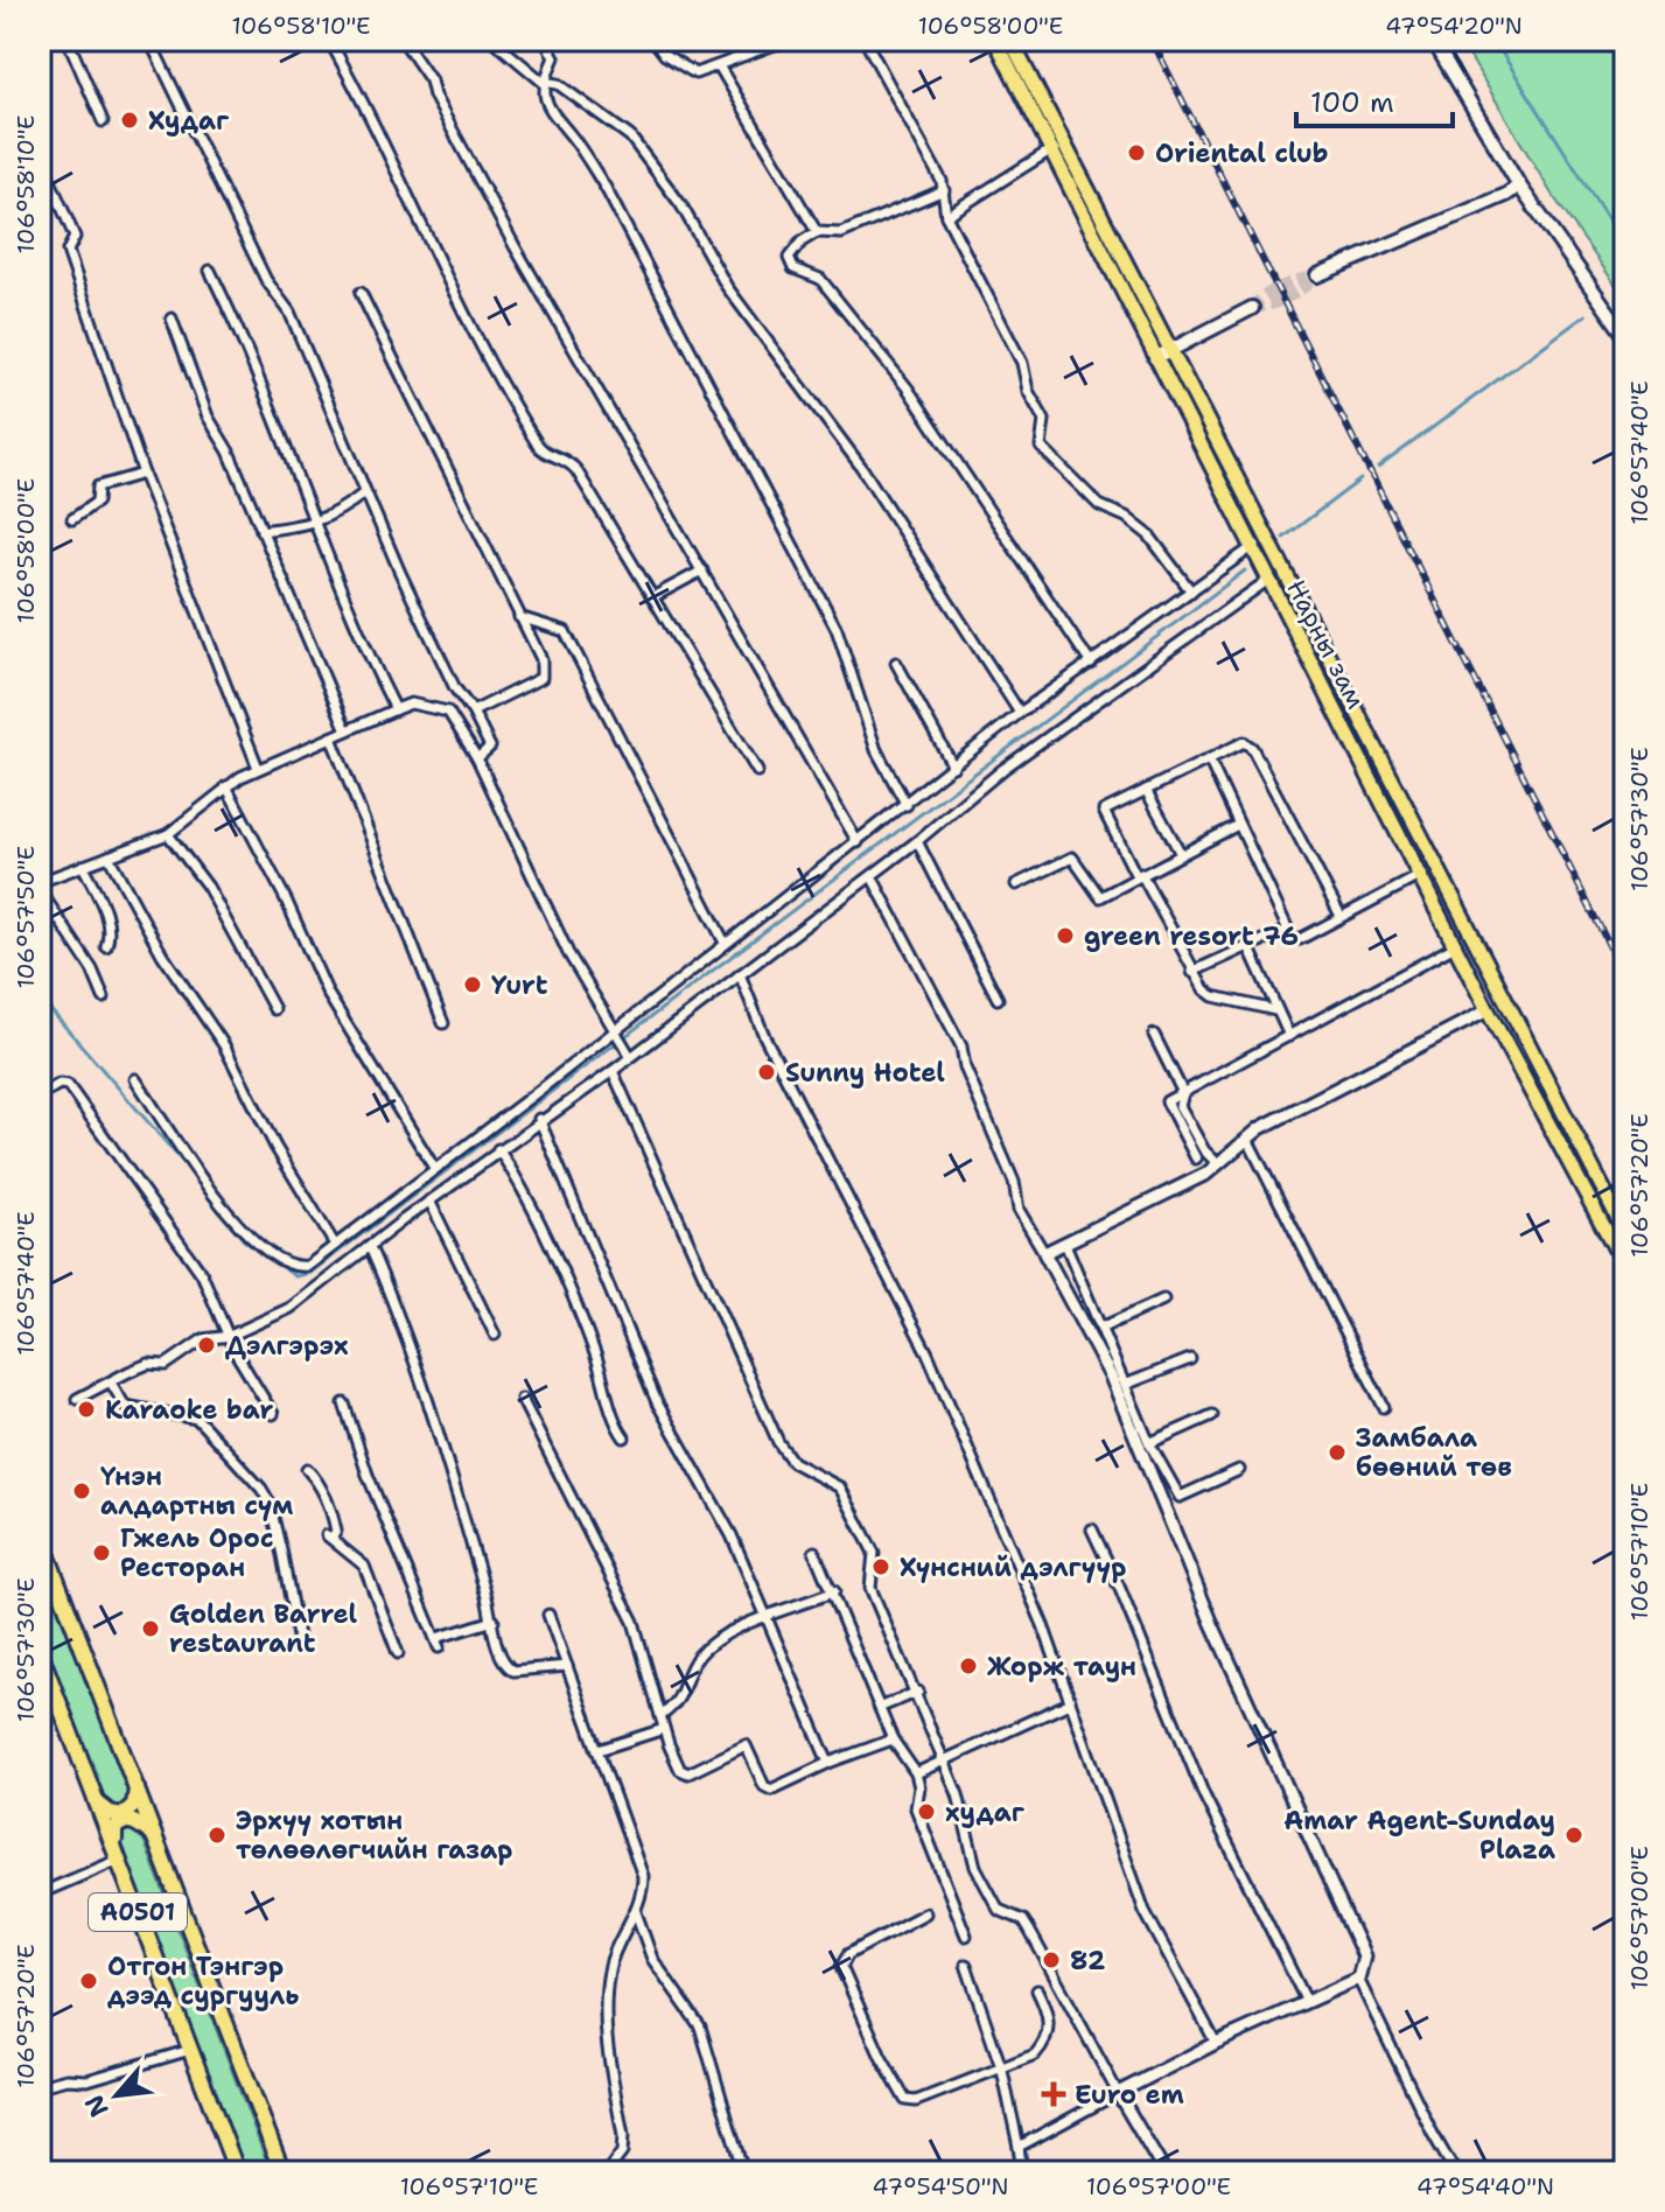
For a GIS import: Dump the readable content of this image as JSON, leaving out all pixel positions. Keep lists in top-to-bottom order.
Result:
{
  "streets": {
    "highway": ["A0501"],
    "main road": ["Нарны зам"]
  },
  "places": {
    "other": [
      "Худаг",
      "Oriental club",
      "green resort 76",
      "Yurt",
      "Sunny Hotel",
      "Дэлгэрэх",
      "Karaoke bar",
      "Замбала бөөний төв",
      "Үнэн алдартны сүм",
      "Гжель Орос Ресторан",
      "Хүнсний дэлгүүр",
      "Golden Barrel restaurant",
      "Жорж таун",
      "худаг",
      "Эрхүү хотын төлөөлөгчийн газар",
      "Amar Agent-Sunday Plaza",
      "82",
      "Отгон Тэнгэр дээд сургууль"
    ],
    "health": ["Euro em"]
  },
  "scale_bar": "100 m",
  "north": "bottom left",
  "coordinates": [
    "106°58'10\"E",
    "106°58'00\"E",
    "47°54'20\"N",
    "106°57'40\"E",
    "106°57'30\"E",
    "106°57'50\"E",
    "106°57'20\"E",
    "106°57'10\"E",
    "106°57'00\"E",
    "47°54'50\"N",
    "47°54'40\"N"
  ]
}
